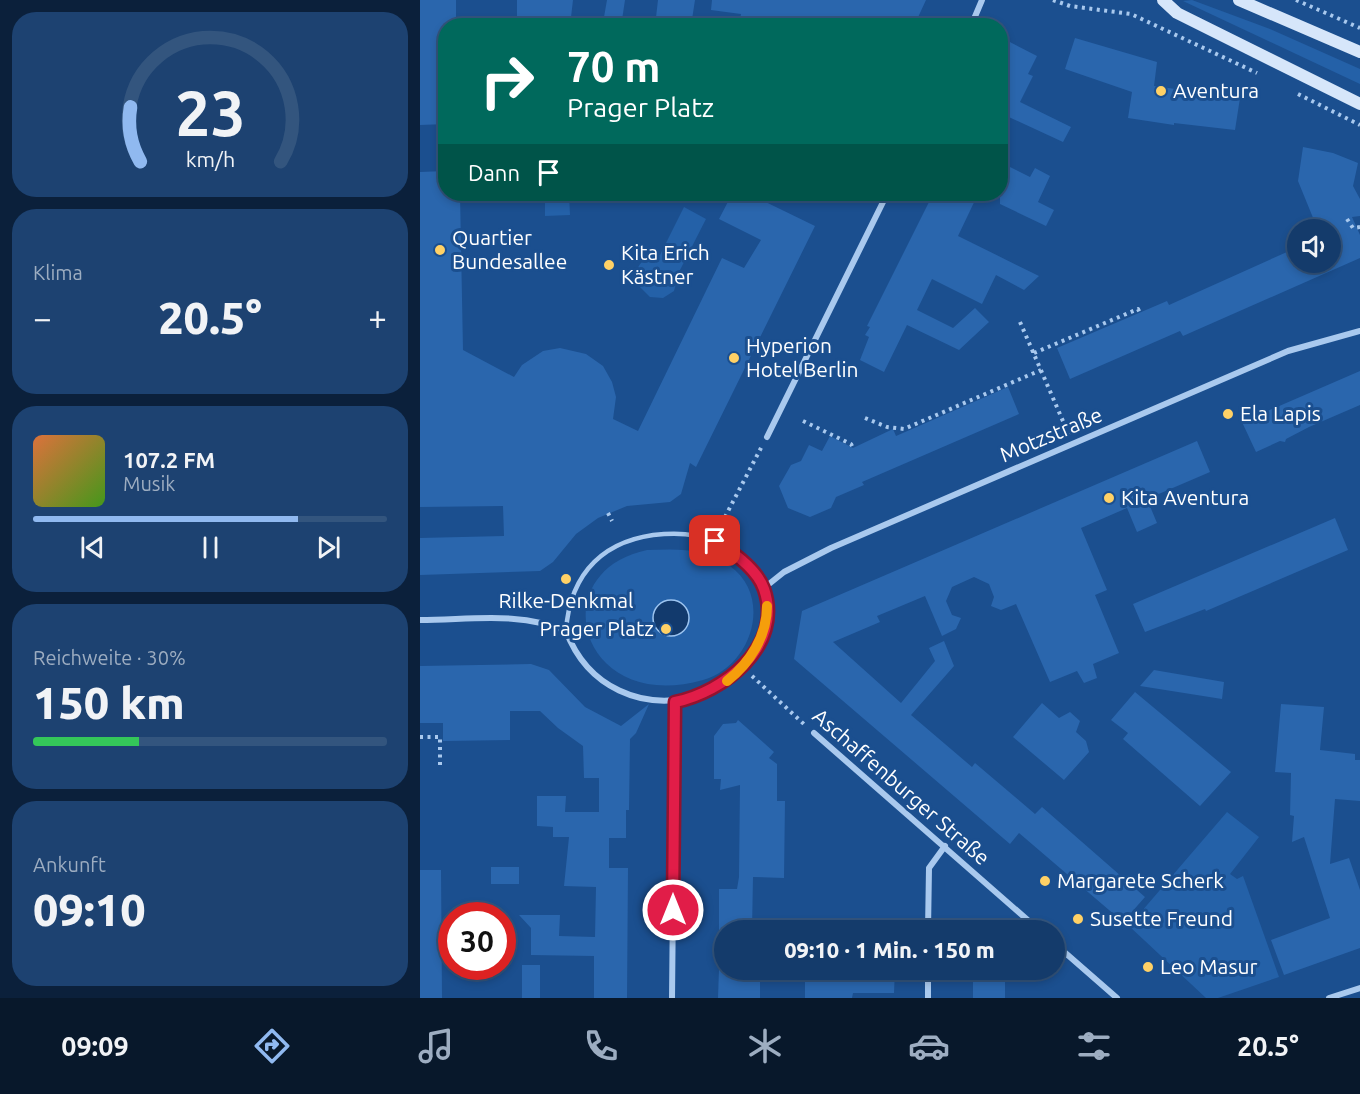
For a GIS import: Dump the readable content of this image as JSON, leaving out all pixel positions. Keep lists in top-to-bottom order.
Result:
{
  "streets": {
    "street": ["Motzstraße", "Aschaffenburger Straße"]
  },
  "crossings": [
    ["Motzstraße", "Aschaffenburger Straße"]
  ],
  "places": [
    "Aventura",
    "Quartier Bundesallee",
    "Kita Erich Kästner",
    "Hyperion Hotel Berlin",
    "Ela Lapis",
    "Kita Aventura",
    "Rilke-Denkmal",
    "Prager Platz",
    "Margarete Scherk",
    "Susette Freund",
    "Leo Masur"
  ],
  "page": {
    "turn": ["70 m", "Prager Platz"],
    "then": "Dann",
    "tile": [
      "Klima",
      ["Reichweite · 30%", "150 km"],
      ["Ankunft", "09:10"]
    ],
    "heat": ["−", "20.5°", "+"],
    "song": ["107.2 FM", "Musik"],
    "limit": "30",
    "trip": "09:10 · 1 Min. · 150 m",
    "tabs": ["09:09", "20.5°"],
    "gauge": ["23", "km/h"]
  }
}
